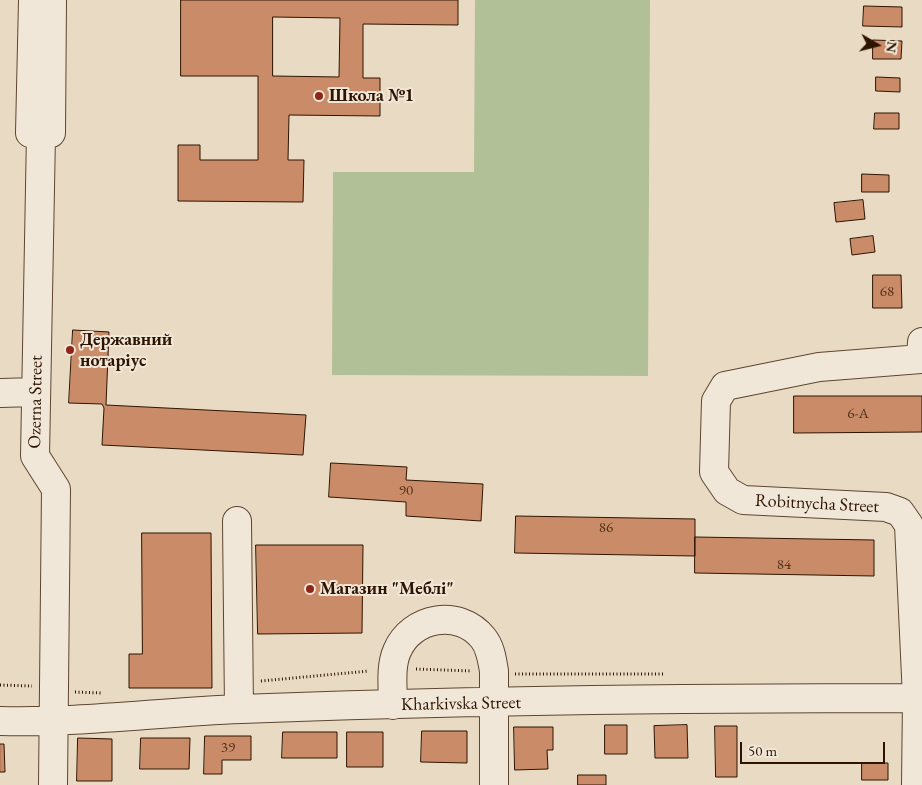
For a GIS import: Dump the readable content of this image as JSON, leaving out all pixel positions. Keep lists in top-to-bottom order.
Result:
{
  "streets": {
    "street": ["Ozerna Street", "Robitnycha Street", "Kharkivska Street"]
  },
  "crossings": [
    ["Ozerna Street", "Kharkivska Street"],
    ["Robitnycha Street", "Kharkivska Street"]
  ],
  "places": ["Школа №1", "Державний нотаріус", "Магазин \"Меблі\""],
  "house_numbers": [
    "68",
    "6-А",
    "90",
    "86",
    "84",
    "39"
  ],
  "scale_bar": "50 m",
  "north": "right"
}
